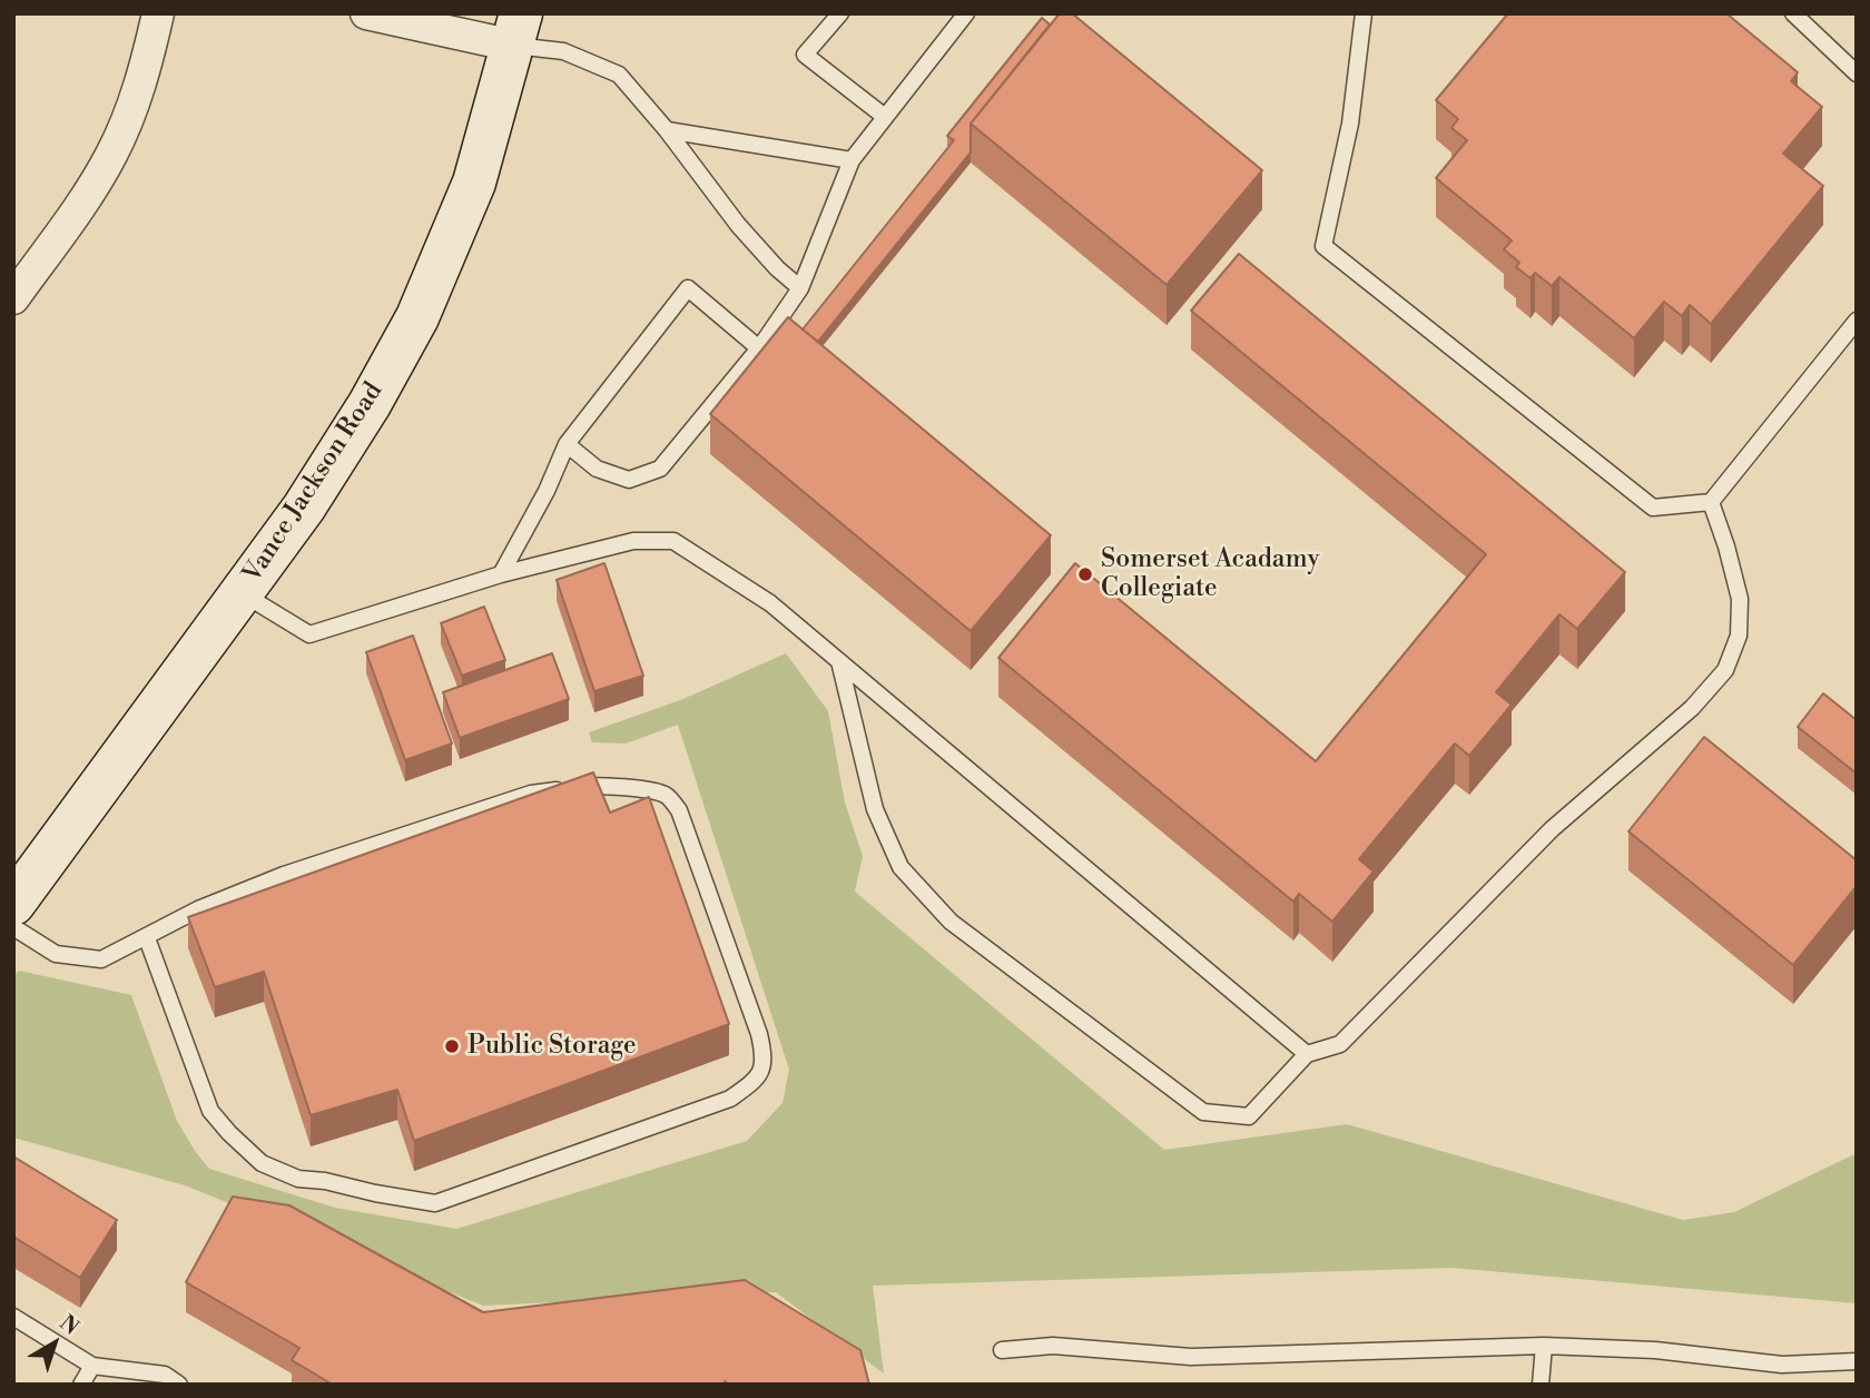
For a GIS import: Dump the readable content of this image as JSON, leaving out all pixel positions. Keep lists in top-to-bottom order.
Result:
{
  "streets": {
    "main road": ["Vance Jackson Road"]
  },
  "places": ["Somerset Acadamy Collegiate", "Public Storage"],
  "north": "top right"
}
